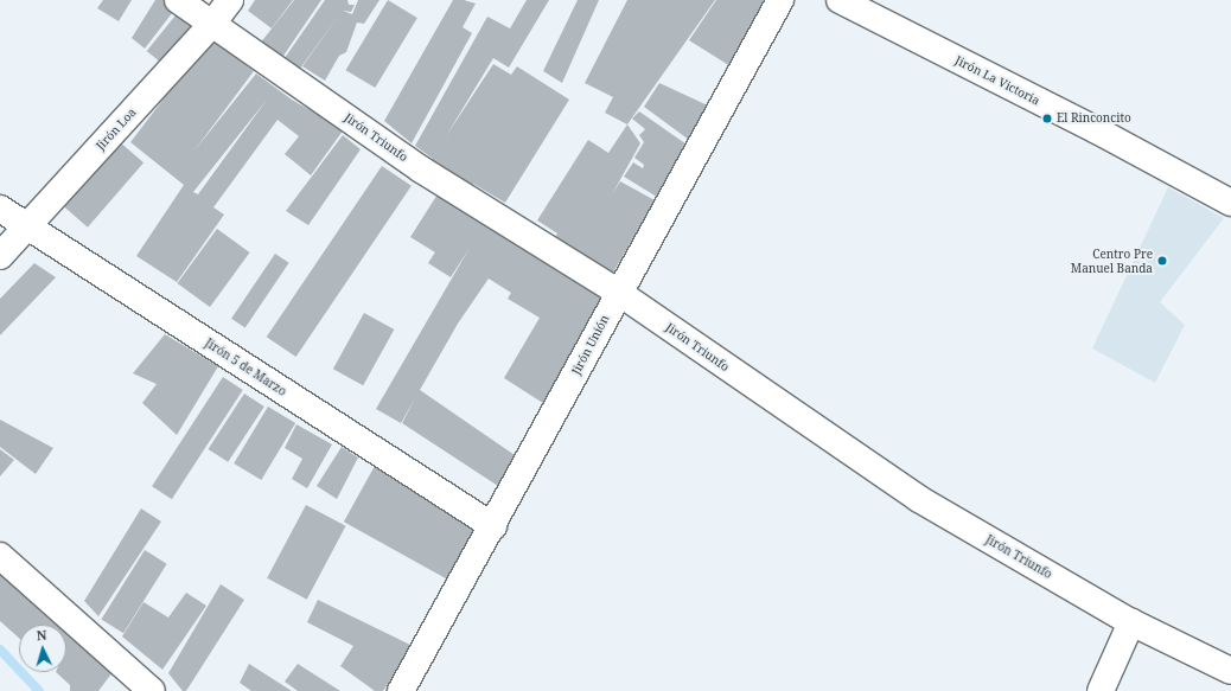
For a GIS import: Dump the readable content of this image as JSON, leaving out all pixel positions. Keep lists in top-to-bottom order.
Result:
{
  "streets": {
    "street": [
      "Jirón La Victoria",
      "Jirón Loa",
      "Jirón Triunfo",
      "Jirón Unión",
      "Jirón 5 de Marzo"
    ]
  },
  "crossings": [
    ["Jirón Loa", "Jirón Triunfo"],
    ["Jirón Loa", "Jirón 5 de Marzo"],
    ["Jirón Triunfo", "Jirón Unión"],
    ["Jirón Unión", "Jirón 5 de Marzo"]
  ],
  "places": ["El Rinconcito", "Centro Pre Manuel Banda"],
  "north": "top"
}
